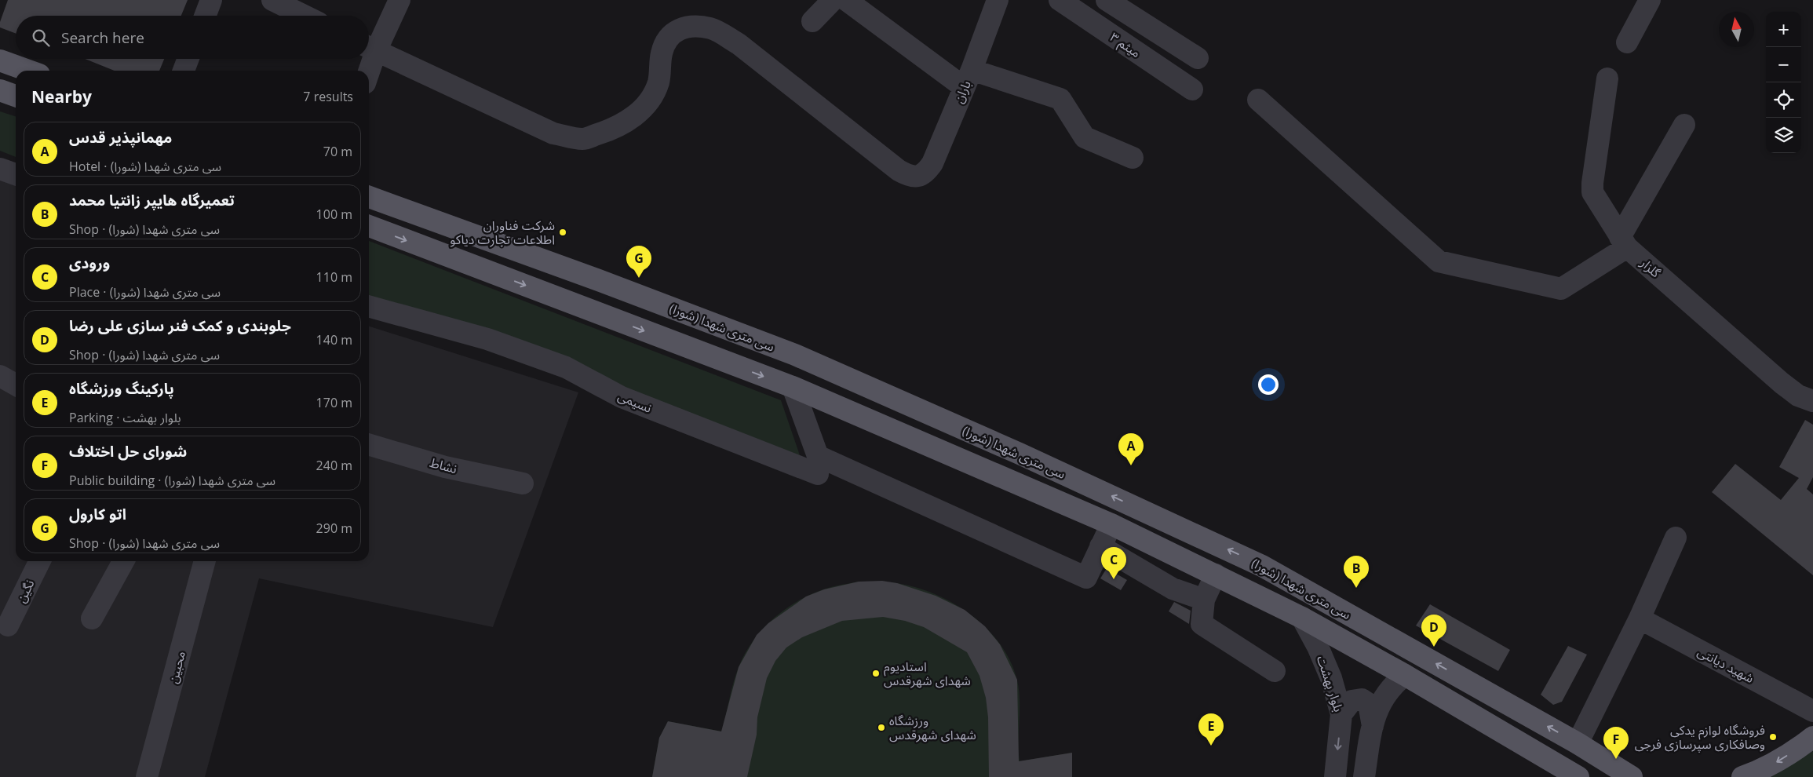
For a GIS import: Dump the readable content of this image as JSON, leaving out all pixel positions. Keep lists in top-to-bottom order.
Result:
{
  "streets": {
    "main road": ["سی متری شهدا (شورا)"],
    "street": [
      "میثم ۳",
      "باران",
      "گلزار",
      "نسیمی",
      "نشاط",
      "نگین",
      "شهید دیانتی",
      "محبین",
      "بلوار بهشت"
    ]
  },
  "crossings": [
    ["سی متری شهدا (شورا)", "نسیمی"],
    ["سی متری شهدا (شورا)", "بلوار بهشت"]
  ],
  "places": [
    "شرکت فناوران اطلاعات تجارت دیاکو",
    "استادیوم شهدای شهرقدس",
    "ورزشگاه شهدای شهرقدس",
    "فروشگاه لوازم یدکی وصافکاری سپرسازی فرجی"
  ],
  "north": "top",
  "page": {
    "map_buttons": ["+", "−"],
    "search": "Search here",
    "heading": ["Nearby", "7 results"],
    "list": [
      {
        "mark": "A",
        "name": "مهمانپذیر قدس",
        "note": "Hotel · سی متری شهدا (شورا)",
        "value": "70 m"
      },
      {
        "mark": "B",
        "name": "تعمیرگاه هایپر زانتیا محمد",
        "note": "Shop · سی متری شهدا (شورا)",
        "value": "100 m"
      },
      {
        "mark": "C",
        "name": "ورودی",
        "note": "Place · سی متری شهدا (شورا)",
        "value": "110 m"
      },
      {
        "mark": "D",
        "name": "جلوبندی و کمک فنر سازی علی رضا",
        "note": "Shop · سی متری شهدا (شورا)",
        "value": "140 m"
      },
      {
        "mark": "E",
        "name": "پارکینگ ورزشگاه",
        "note": "Parking · بلوار بهشت",
        "value": "170 m"
      },
      {
        "mark": "F",
        "name": "شورای حل اختلاف",
        "note": "Public building · سی متری شهدا (شورا)",
        "value": "240 m"
      },
      {
        "mark": "G",
        "name": "اتو کارول",
        "note": "Shop · سی متری شهدا (شورا)",
        "value": "290 m"
      }
    ],
    "pins": [
      "G",
      "A",
      "C",
      "B",
      "D",
      "E",
      "F"
    ]
  }
}
